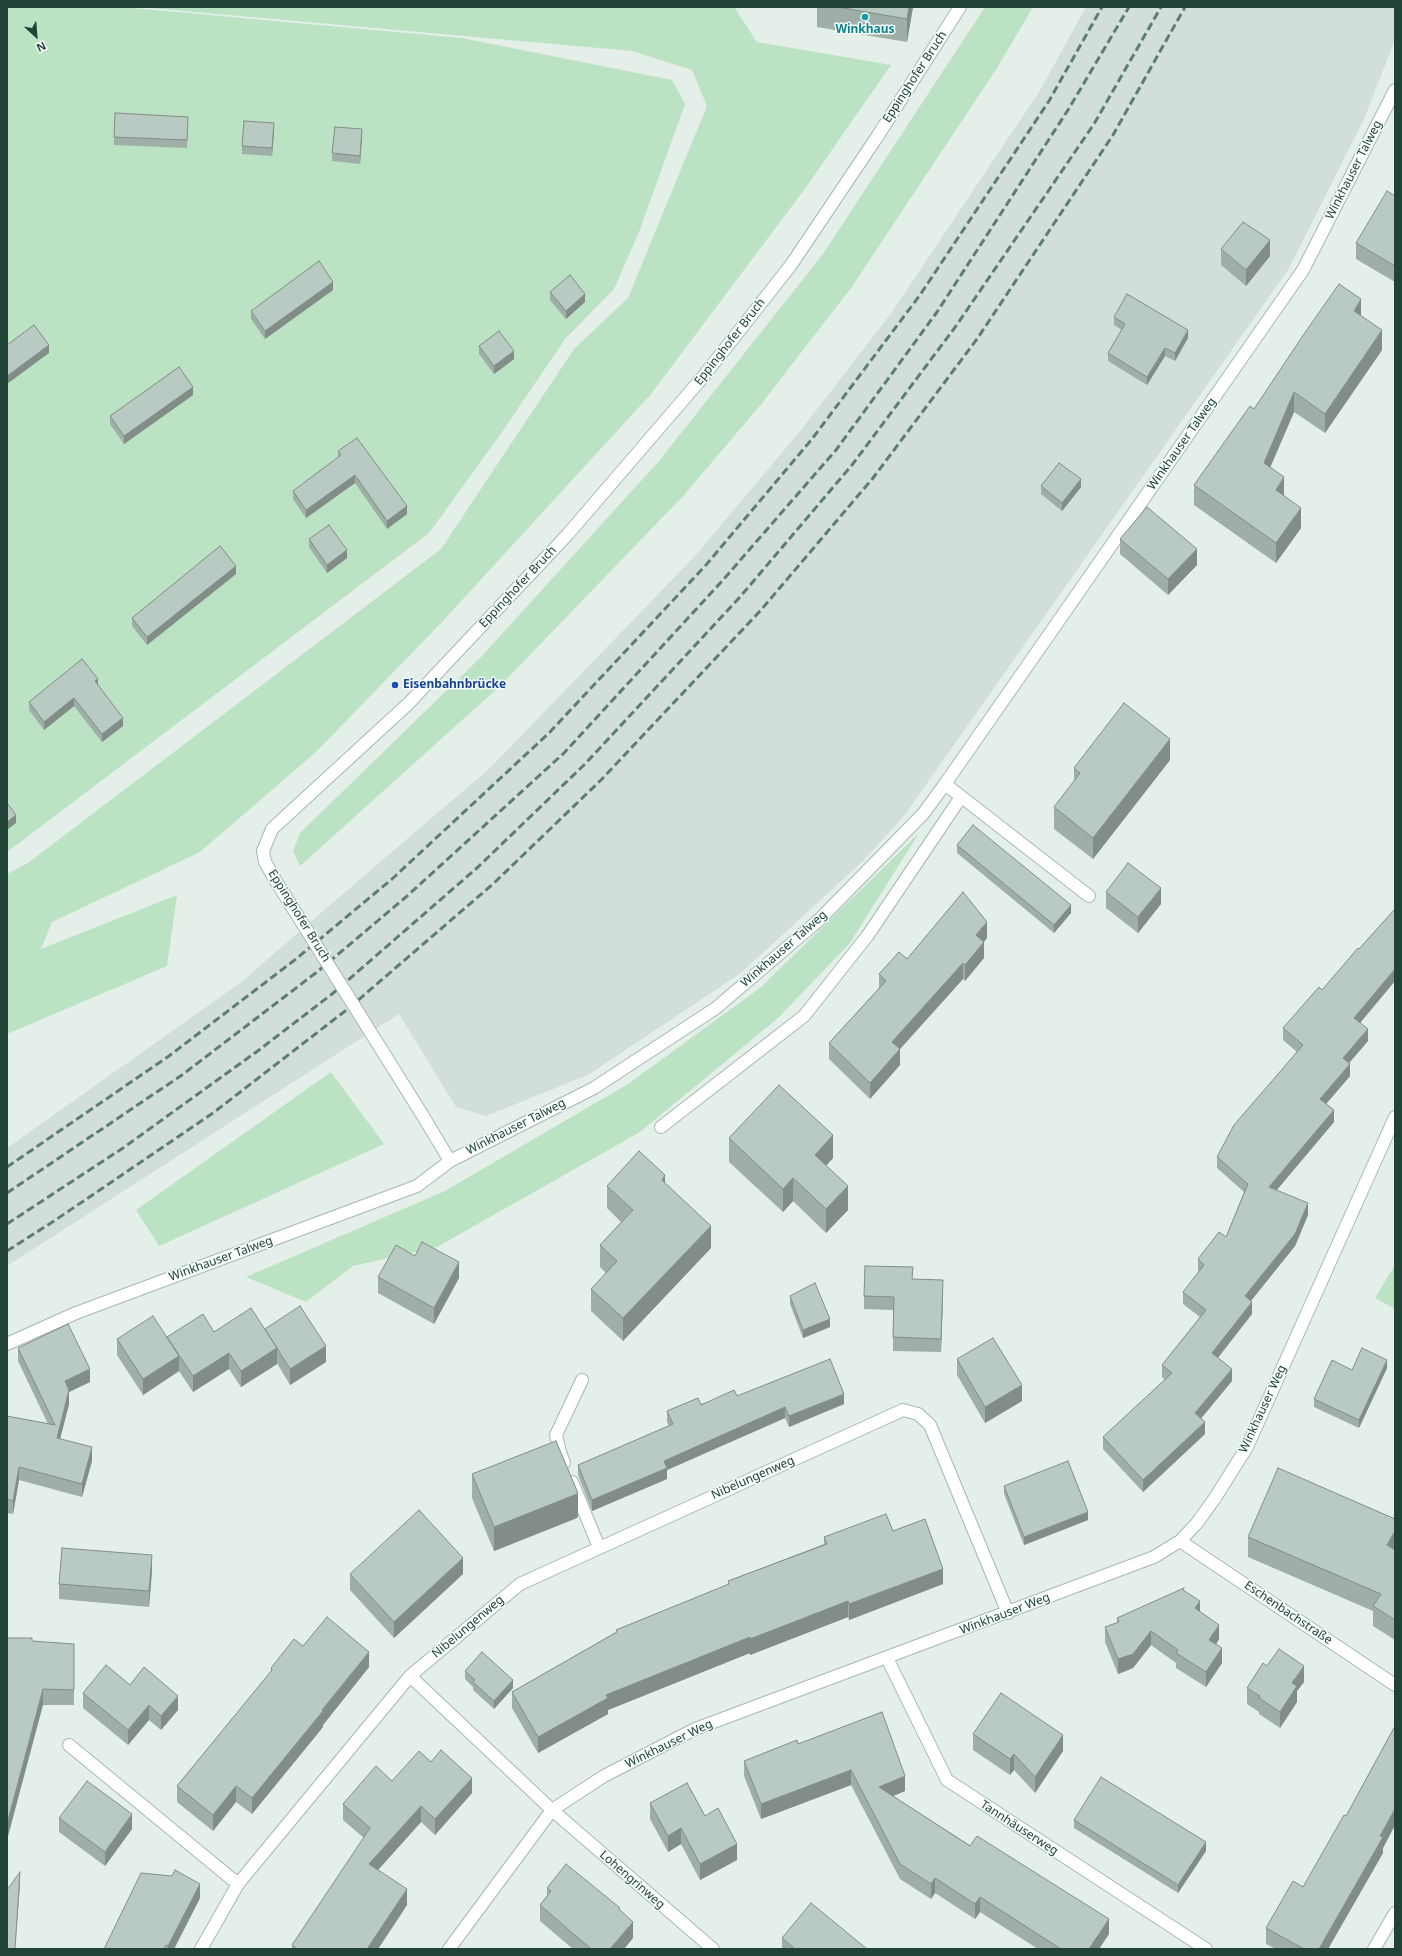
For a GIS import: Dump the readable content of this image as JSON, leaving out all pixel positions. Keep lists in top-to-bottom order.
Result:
{
  "streets": {
    "street": [
      "Eppinghofer Bruch",
      "Winkhauser Talweg",
      "Winkhauser Weg",
      "Nibelungenweg",
      "Eschenbachstraße",
      "Tannhäuserweg",
      "Lohengrinweg"
    ]
  },
  "crossings": [
    ["Eppinghofer Bruch", "Winkhauser Talweg"],
    ["Winkhauser Weg", "Nibelungenweg"],
    ["Winkhauser Weg", "Eschenbachstraße"],
    ["Winkhauser Weg", "Tannhäuserweg"],
    ["Winkhauser Weg", "Lohengrinweg"]
  ],
  "places": ["Winkhaus", "Eisenbahnbrücke"],
  "north": "bottom right"
}
